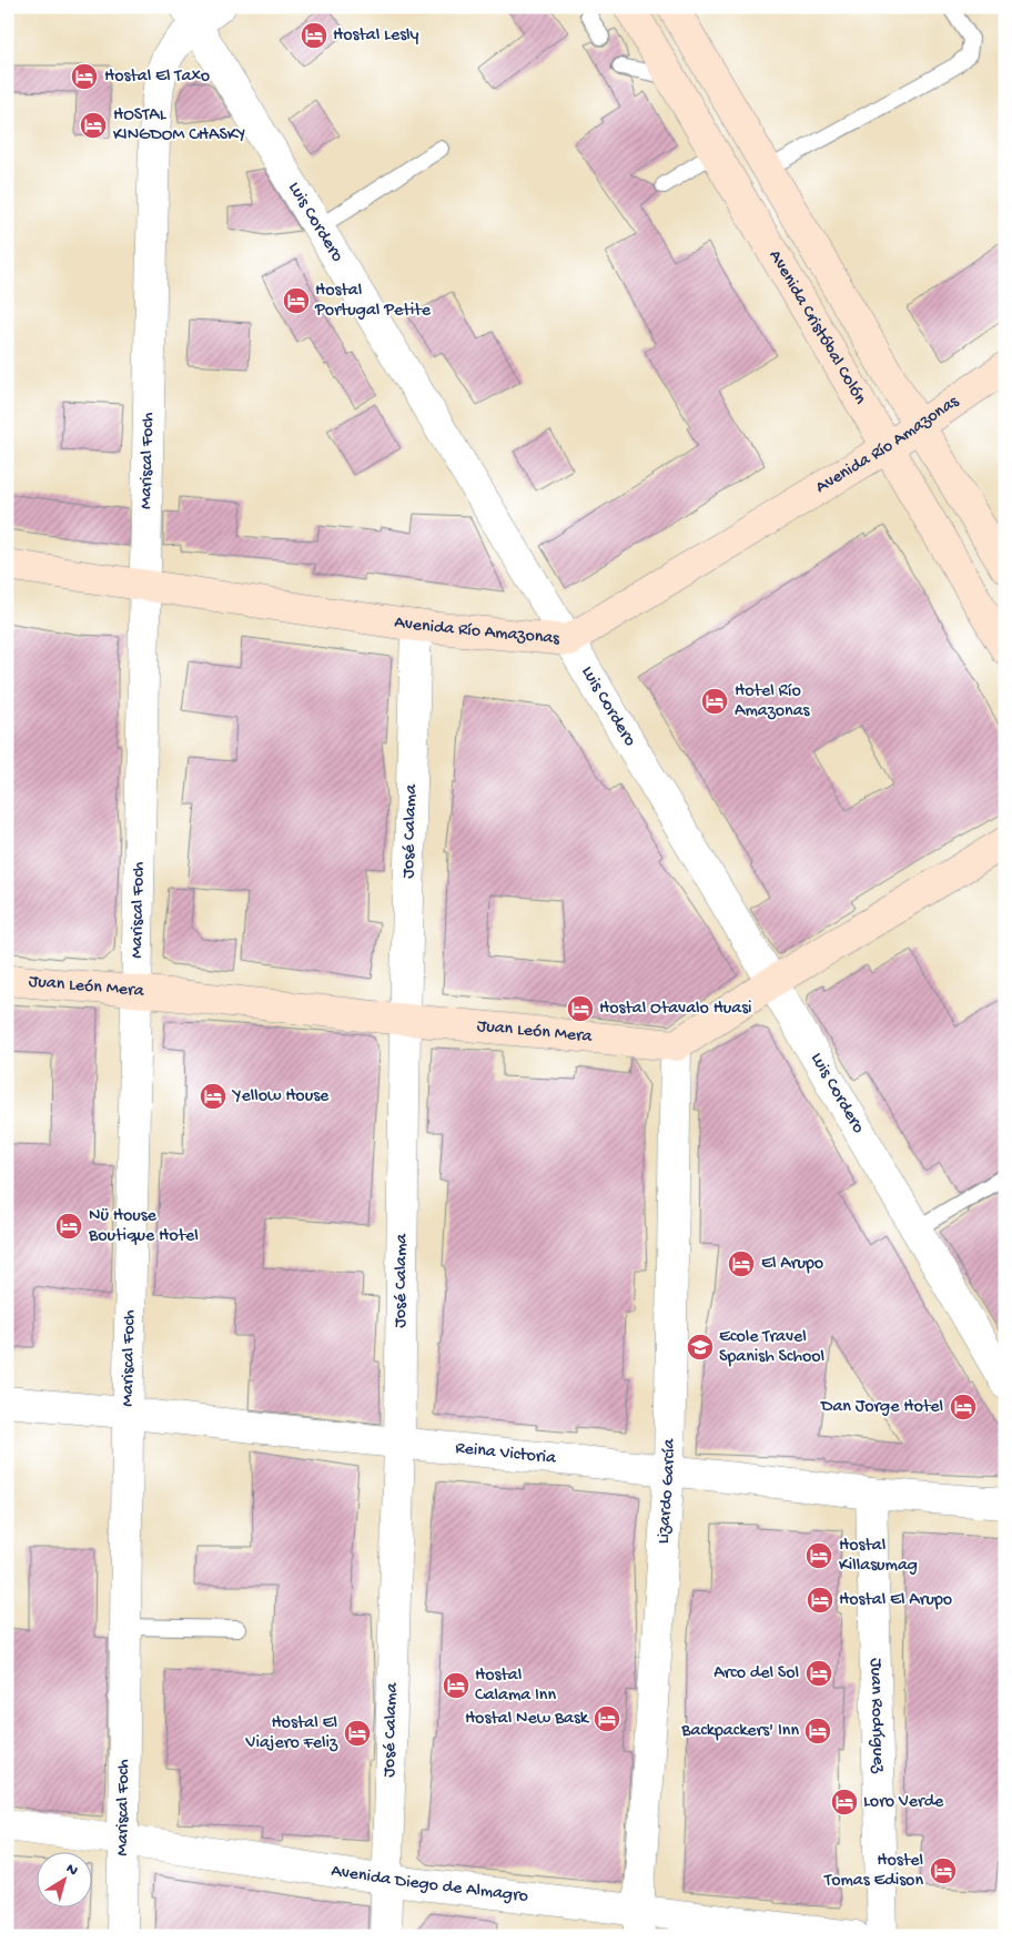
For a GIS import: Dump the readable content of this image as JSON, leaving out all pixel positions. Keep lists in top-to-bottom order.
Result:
{
  "streets": {
    "street": [
      "Luis Cordero",
      "Avenida Cristóbal Colón",
      "Avenida Río Amazonas",
      "Mariscal Foch",
      "José Calama",
      "Juan León Mera",
      "Reina Victoria",
      "Lizardo García",
      "Juan Rodríguez",
      "Avenida Diego de Almagro"
    ]
  },
  "crossings": [
    ["Luis Cordero", "Avenida Río Amazonas"],
    ["Luis Cordero", "Mariscal Foch"],
    ["Avenida Cristóbal Colón", "Avenida Río Amazonas"],
    ["Avenida Río Amazonas", "Mariscal Foch"],
    ["Avenida Río Amazonas", "José Calama"],
    ["Mariscal Foch", "Juan León Mera"],
    ["Mariscal Foch", "Reina Victoria"],
    ["Mariscal Foch", "Avenida Diego de Almagro"],
    ["José Calama", "Juan León Mera"],
    ["José Calama", "Reina Victoria"],
    ["José Calama", "Avenida Diego de Almagro"],
    ["Juan León Mera", "Lizardo García"],
    ["Reina Victoria", "Lizardo García"],
    ["Reina Victoria", "Juan Rodríguez"],
    ["Lizardo García", "Avenida Diego de Almagro"]
  ],
  "places": {
    "hotel": [
      "Hostal Lesly",
      "Hostal El Taxo",
      "HOSTAL KINGDOM CHASKY",
      "Hostal Portugal Petite",
      "Hotel Río Amazonas",
      "Hostal Otavalo Huasi",
      "Yellow House",
      "Nü House Boutique Hotel",
      "El Arupo",
      "Dan Jorge Hotel",
      "Hostal Killasumag",
      "Hostal El Arupo",
      "Arco del Sol",
      "Hostal Calama Inn",
      "Hostal New Bask",
      "Backpackers' Inn",
      "Hostal El Viajero Feliz",
      "Loro Verde",
      "Hostel Tomas Edison"
    ],
    "school or university": ["Ecole Travel Spanish School"]
  },
  "north": "top right"
}
